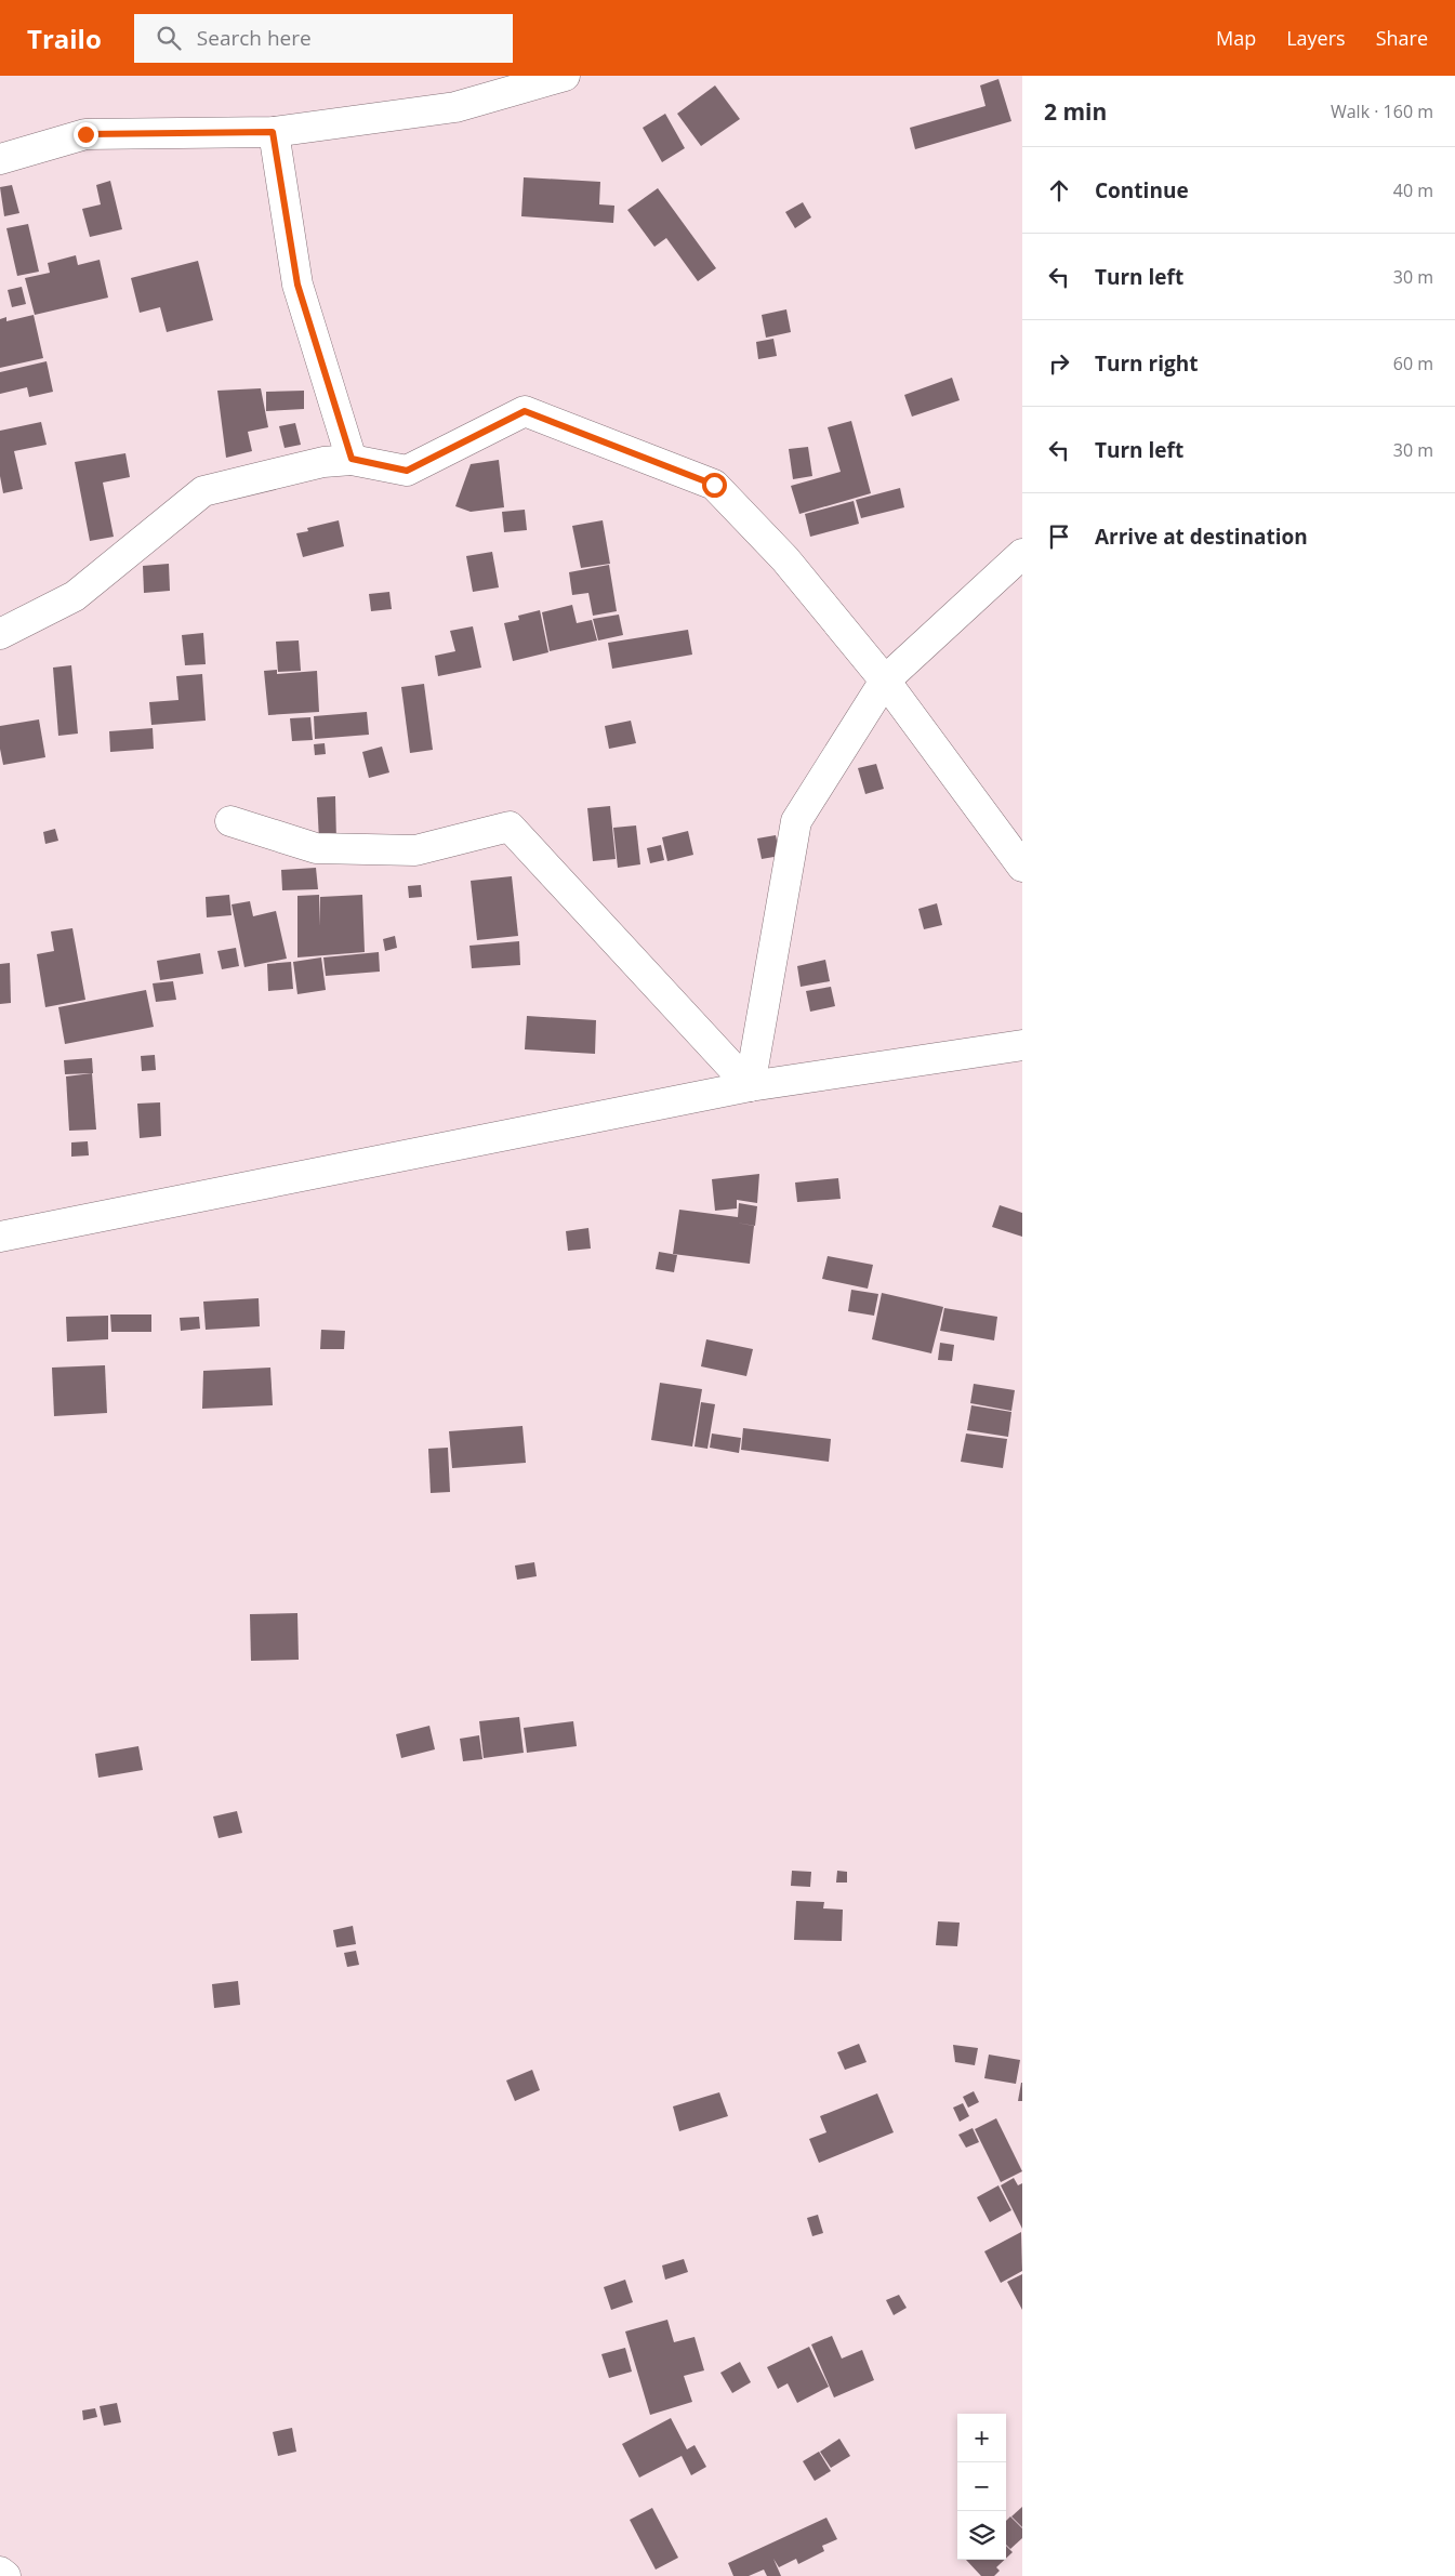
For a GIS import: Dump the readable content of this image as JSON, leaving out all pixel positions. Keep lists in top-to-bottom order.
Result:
{
  "page": {
    "header": "Trailo",
    "search": "Search here",
    "nav": ["Map", "Layers", "Share"],
    "heading": ["2 min", "Walk · 160 m"],
    "list": [
      ["Continue", "40 m"],
      ["Turn left", "30 m"],
      ["Turn right", "60 m"],
      ["Turn left", "30 m"],
      "Arrive at destination"
    ],
    "map_buttons": ["+", "−"]
  }
}
